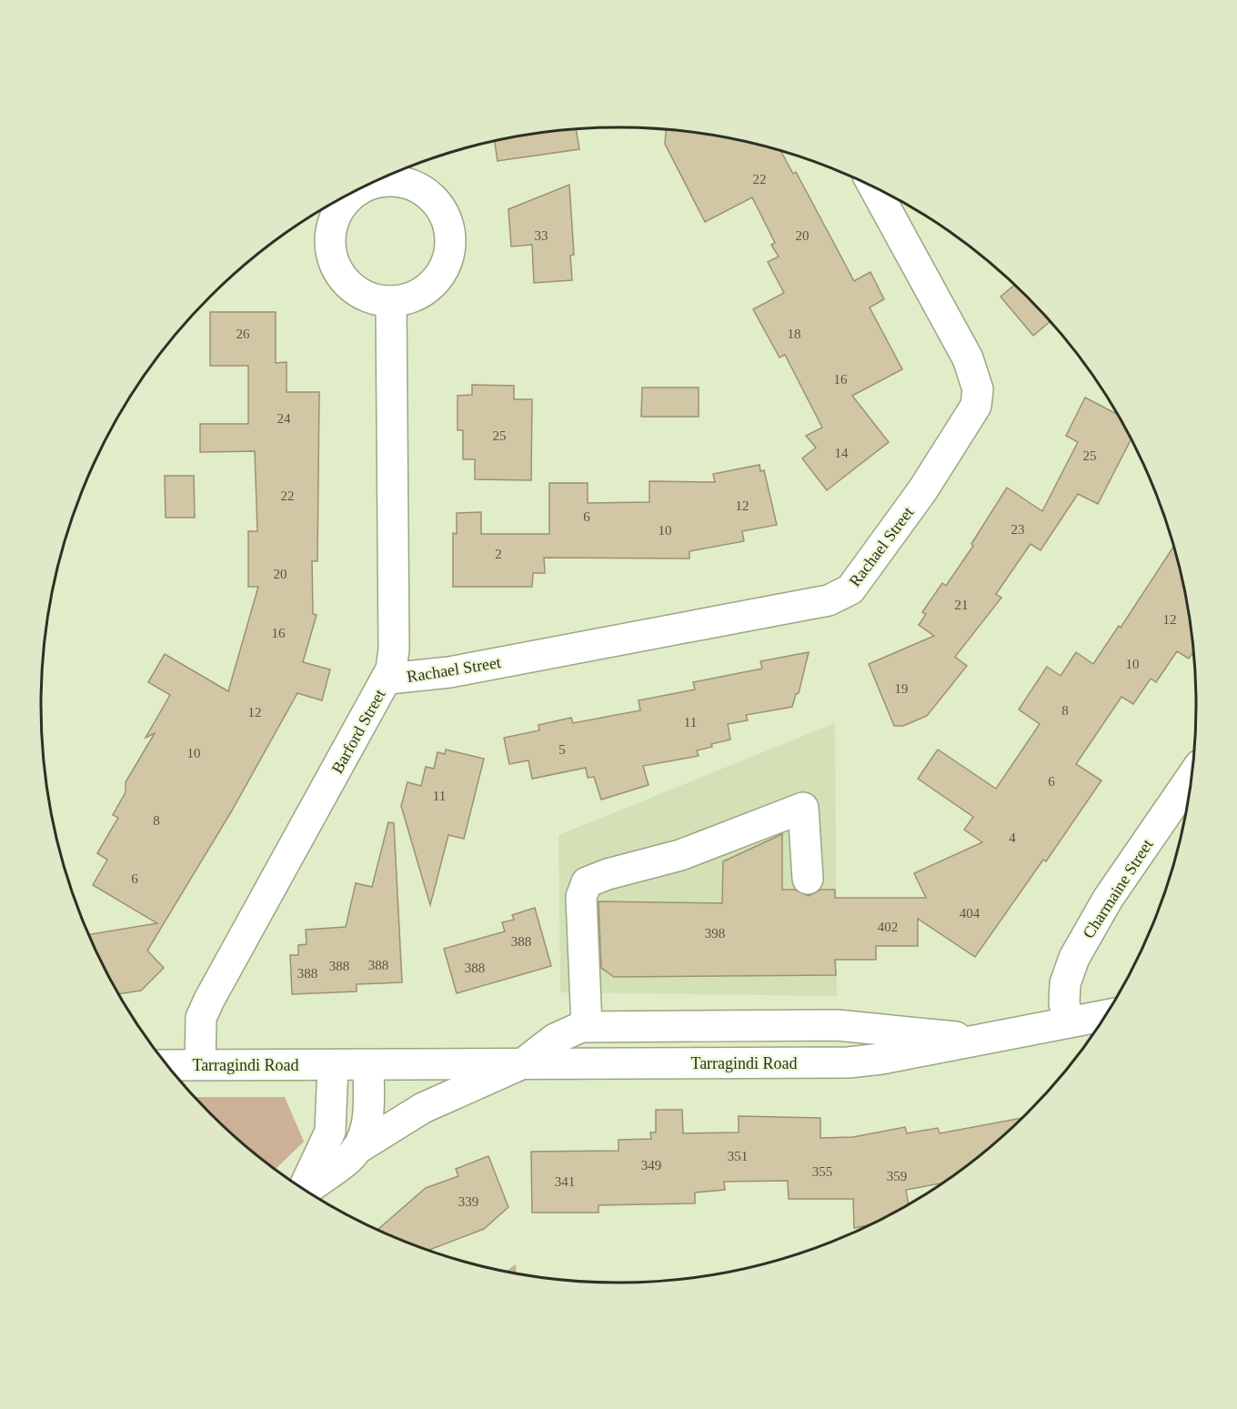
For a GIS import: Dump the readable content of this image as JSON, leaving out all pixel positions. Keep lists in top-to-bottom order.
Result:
{
  "streets": {
    "street": [
      "Rachael Street",
      "Barford Street",
      "Charmaine Street",
      "Tarragindi Road"
    ]
  },
  "crossings": [
    ["Rachael Street", "Barford Street"],
    ["Barford Street", "Tarragindi Road"],
    ["Charmaine Street", "Tarragindi Road"]
  ],
  "house_numbers": [
    "22",
    "33",
    "20",
    "26",
    "18",
    "16",
    "24",
    "25",
    "14",
    "25",
    "22",
    "12",
    "6",
    "23",
    "10",
    "2",
    "20",
    "21",
    "12",
    "16",
    "10",
    "19",
    "8",
    "12",
    "11",
    "5",
    "10",
    "6",
    "11",
    "8",
    "4",
    "6",
    "404",
    "402",
    "398",
    "388",
    "388",
    "388",
    "388",
    "388",
    "351",
    "349",
    "355",
    "359",
    "341",
    "339"
  ]
}
